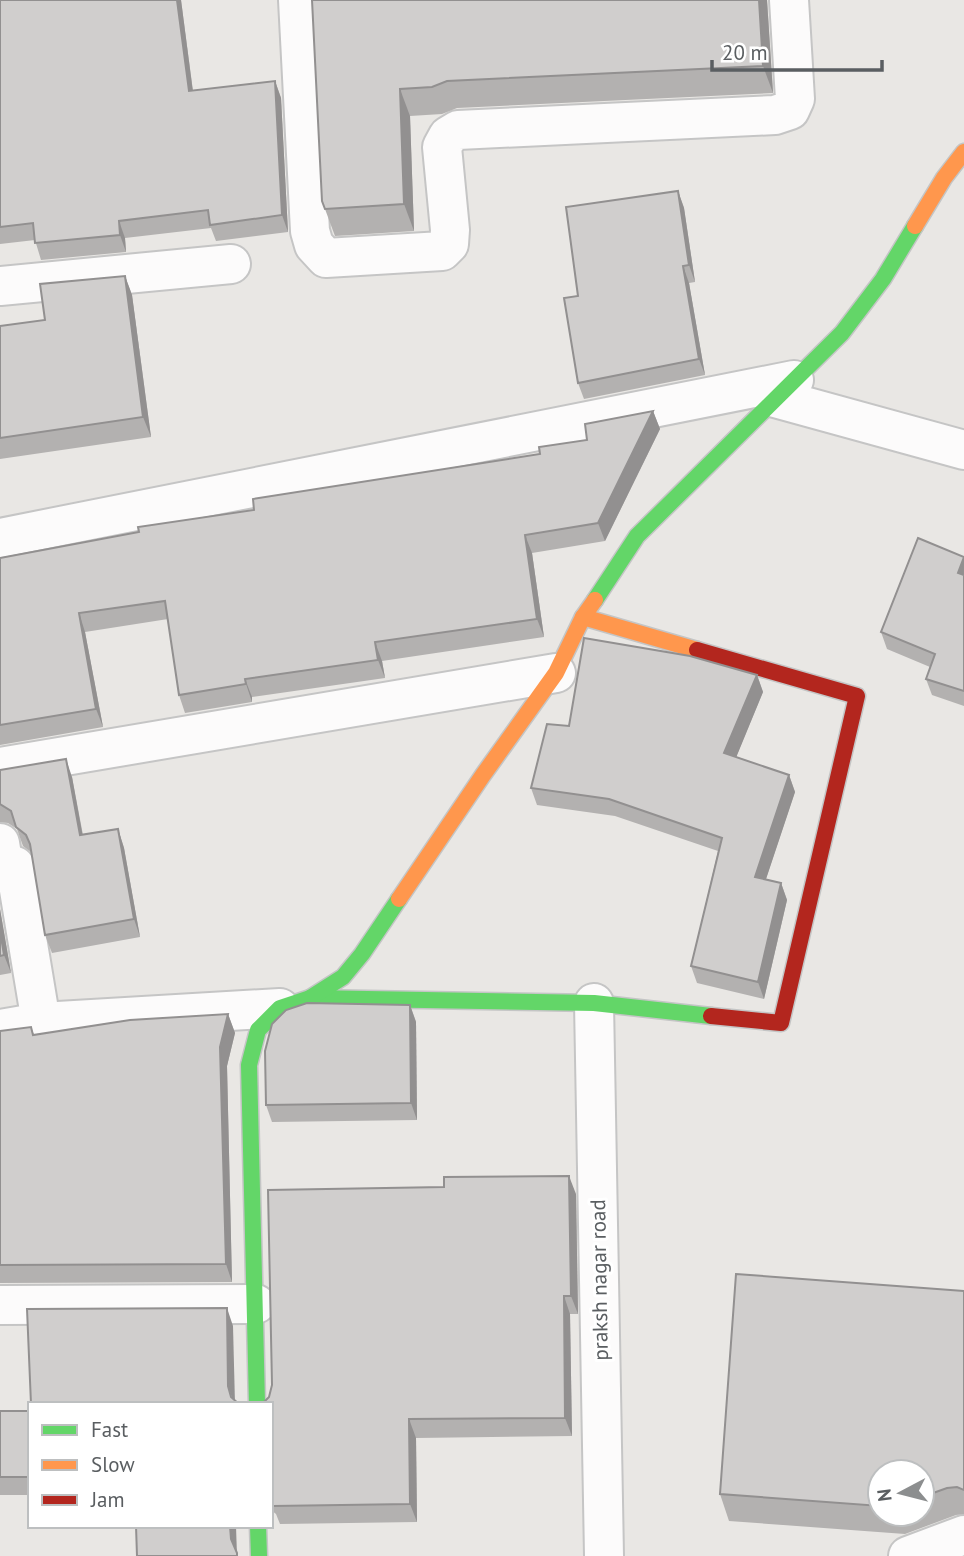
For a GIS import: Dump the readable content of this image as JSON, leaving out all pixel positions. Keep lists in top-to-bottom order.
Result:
{
  "streets": {
    "street": ["praksh nagar road"]
  },
  "legend": ["Fast", "Slow", "Jam"],
  "scale_bar": "20 m",
  "north": "left"
}
